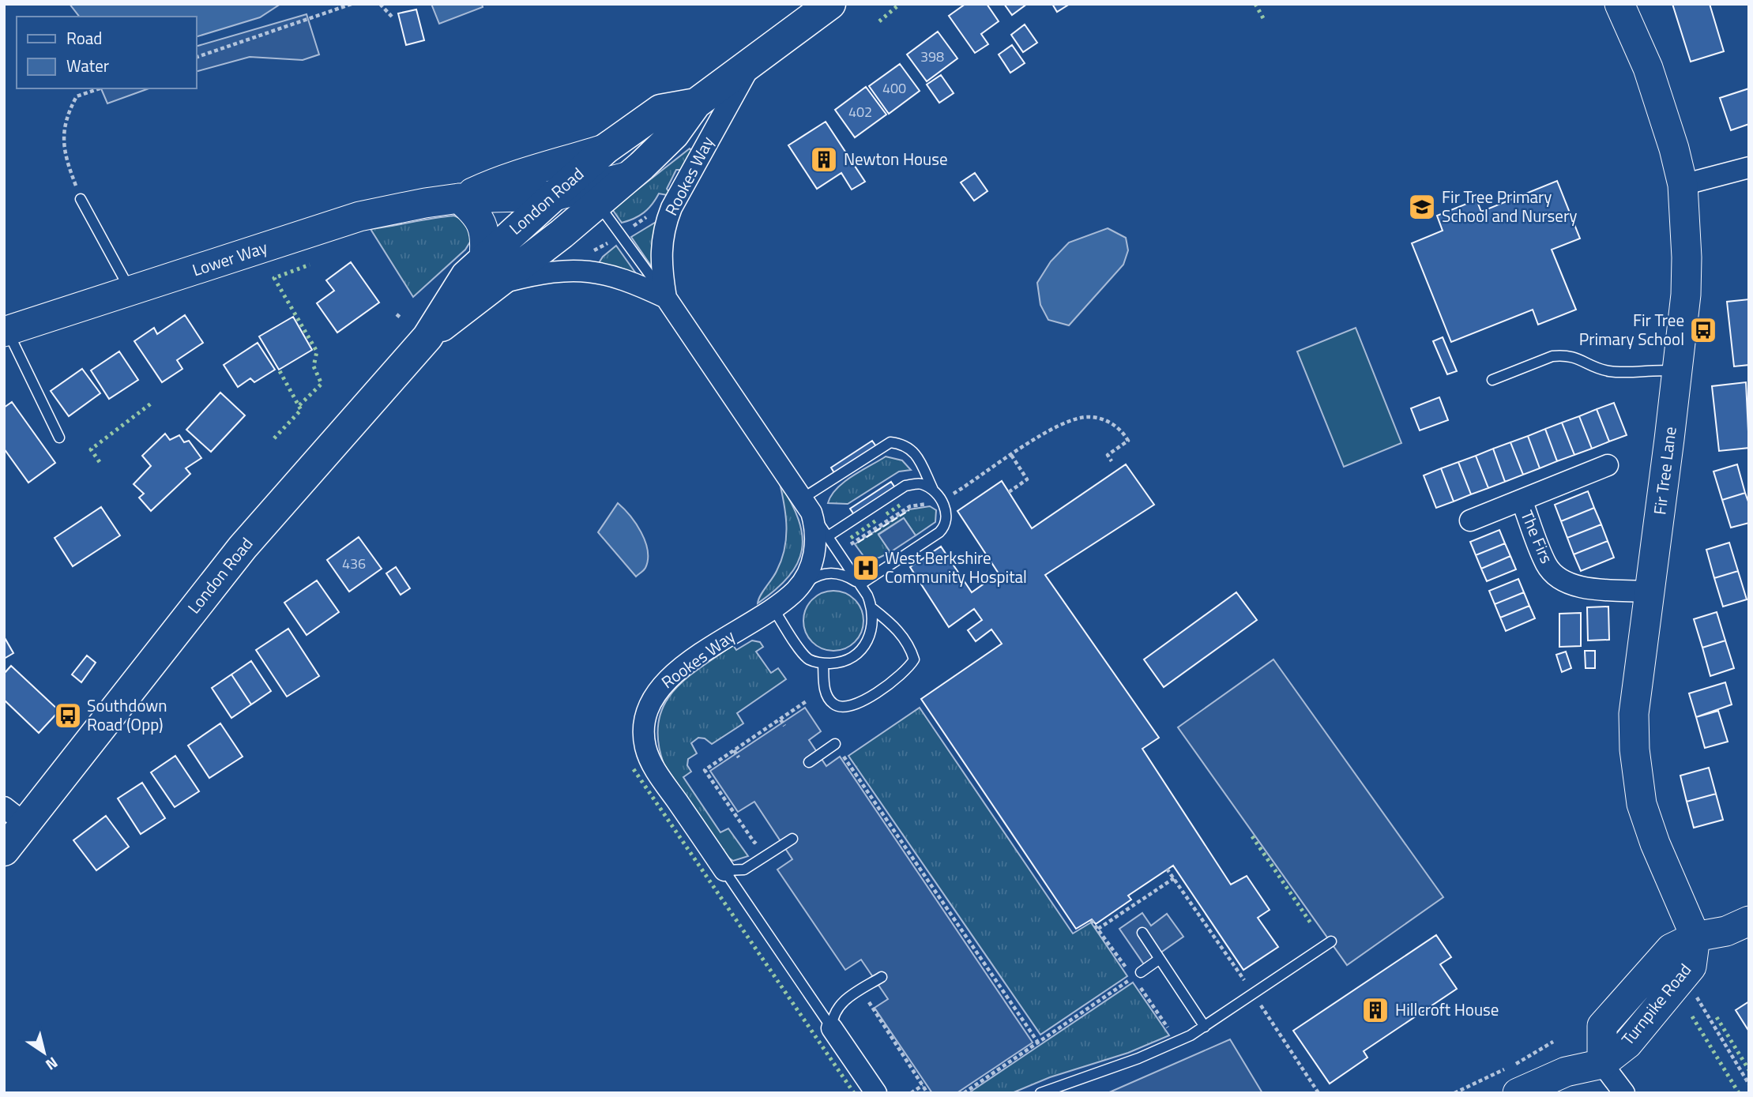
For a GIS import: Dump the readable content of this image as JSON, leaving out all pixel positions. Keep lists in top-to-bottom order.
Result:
{
  "streets": {
    "main road": ["London Road"],
    "street": [
      "Rookes Way",
      "Lower Way",
      "Fir Tree Lane",
      "The Firs",
      "Turnpike Road"
    ]
  },
  "crossings": [
    ["Rookes Way", "London Road"],
    ["London Road", "Lower Way"],
    ["Fir Tree Lane", "The Firs"],
    ["Fir Tree Lane", "Turnpike Road"]
  ],
  "places": {
    "building": ["Newton House", "Hillcroft House"],
    "school or university": ["Fir Tree Primary School and Nursery"],
    "bus stop": ["Fir Tree Primary School", "Southdown Road (Opp)"],
    "hospital": ["West Berkshire Community Hospital"]
  },
  "house_numbers": [
    "398",
    "400",
    "402",
    "436"
  ],
  "legend": ["Road", "Water"],
  "north": "bottom right"
}
